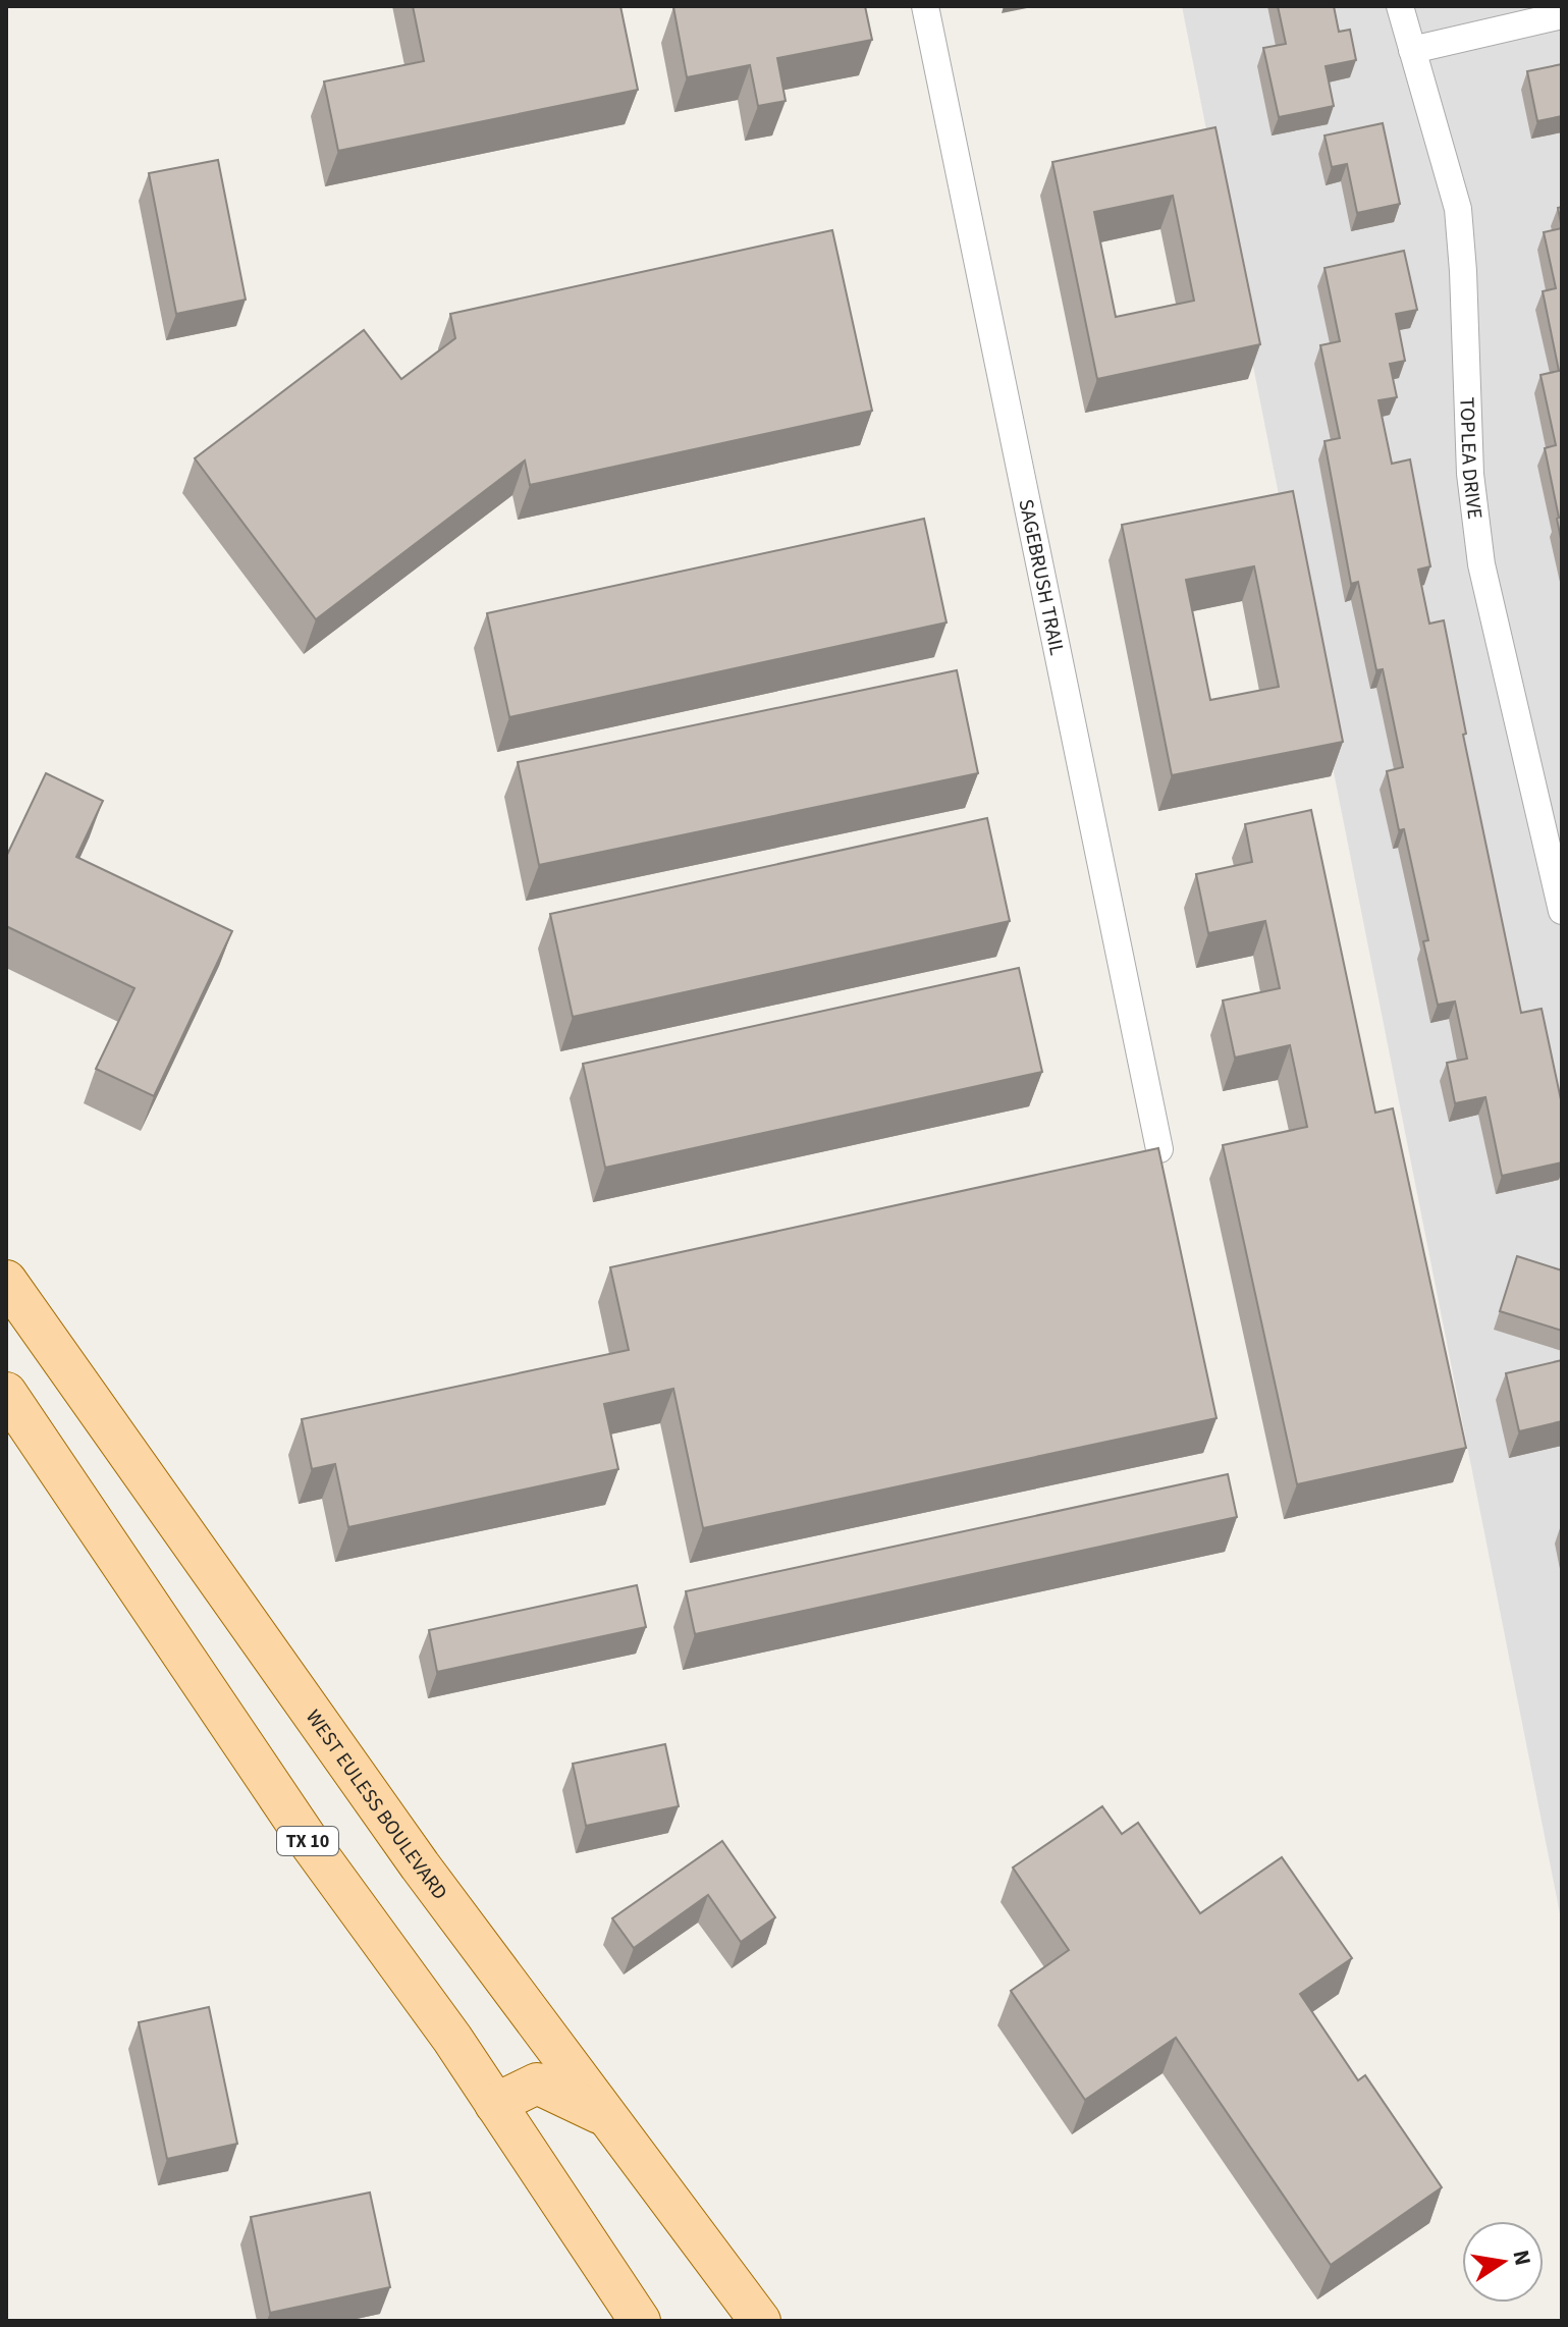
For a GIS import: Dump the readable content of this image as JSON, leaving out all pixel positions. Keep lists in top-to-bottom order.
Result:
{
  "streets": {
    "main road": ["WEST EULESS BOULEVARD", "TX 10"],
    "street": ["TOPLEA DRIVE", "SAGEBRUSH TRAIL"]
  },
  "north": "right"
}
